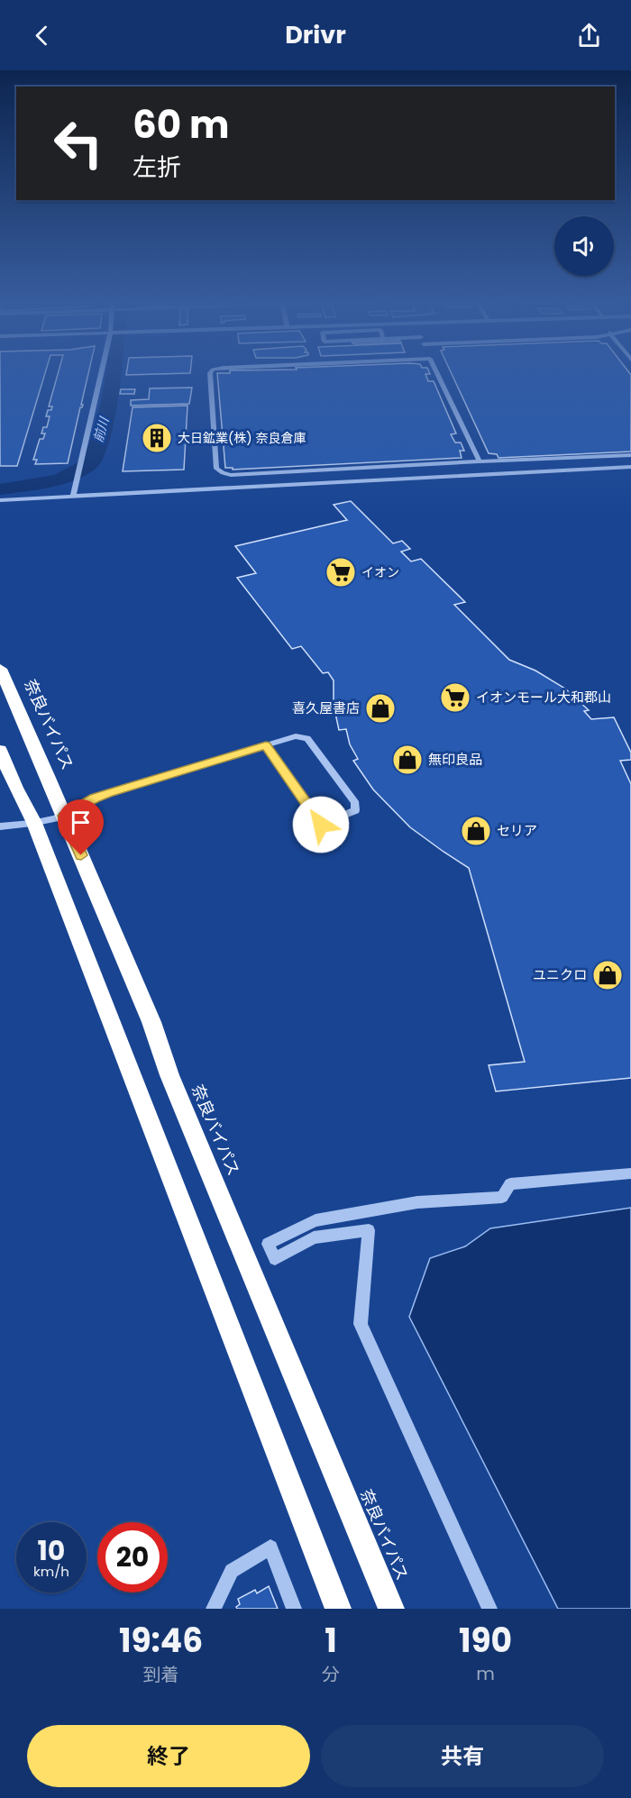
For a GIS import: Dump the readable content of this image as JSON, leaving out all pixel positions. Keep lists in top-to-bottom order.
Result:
{
  "streets": {
    "highway": ["奈良バイパス"]
  },
  "water": ["前川"],
  "places": {
    "building": ["大日鉱業(株) 奈良倉庫"],
    "supermarket": ["イオン", "イオンモール大和郡山"],
    "shop": [
      "喜久屋書店",
      "無印良品",
      "セリア",
      "ユニクロ"
    ]
  },
  "page": {
    "header": "Drivr",
    "turn": ["60 m", "左折"],
    "speed": "10 km/h",
    "limit": "20",
    "eta": [
      "19:46",
      "到着",
      "1",
      "分",
      "190",
      "m"
    ],
    "buttons": ["終了", "共有"]
  }
}
